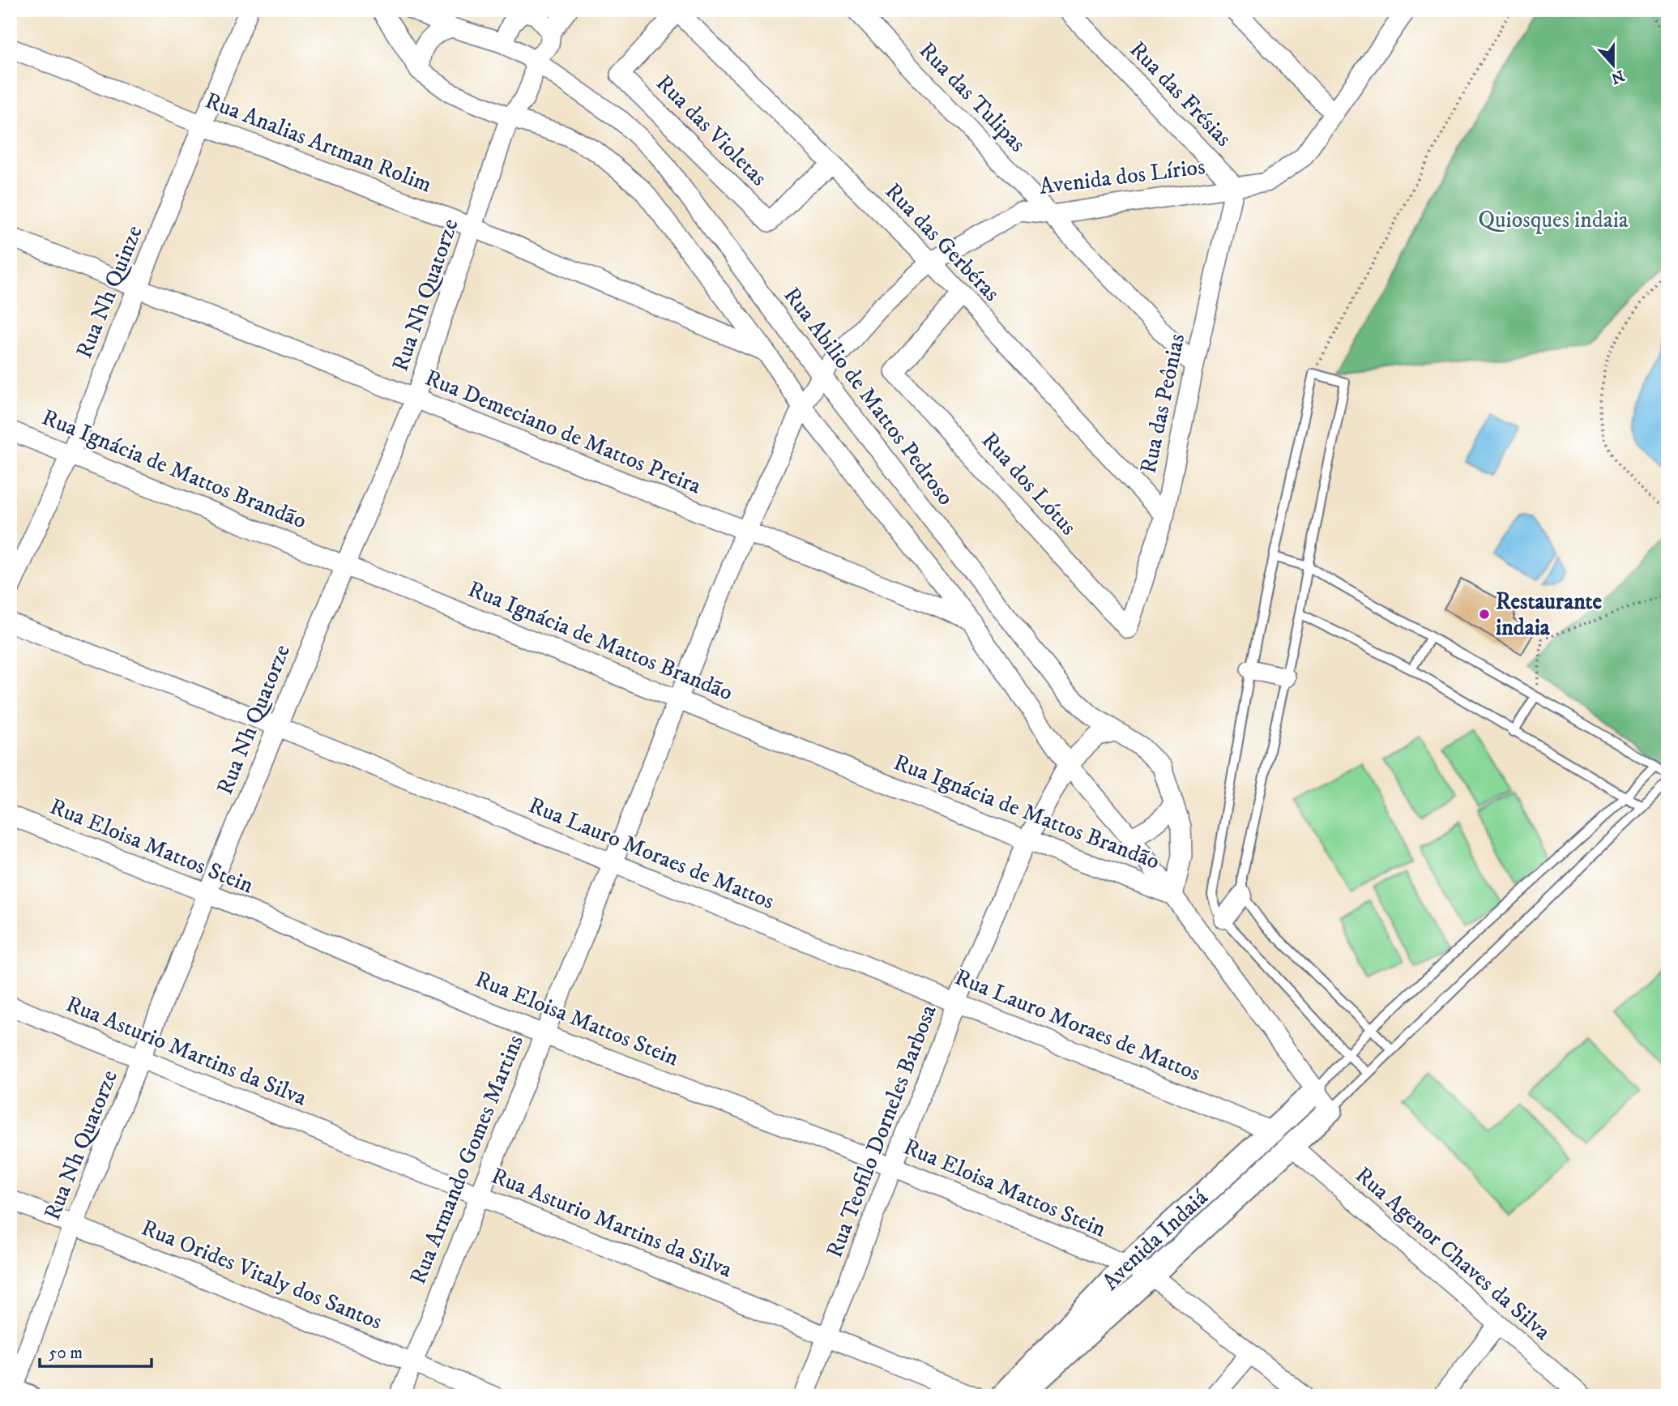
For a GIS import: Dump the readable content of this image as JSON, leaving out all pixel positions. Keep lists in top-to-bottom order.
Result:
{
  "streets": {
    "street": [
      "Rua das Frésias",
      "Rua das Tulipas",
      "Rua das Violetas",
      "Rua Analias Artman Rolim",
      "Avenida dos Lírios",
      "Rua das Gerbéras",
      "Rua Nh Quinze",
      "Rua Nh Quatorze",
      "Rua Abilio de Mattos Pedroso",
      "Rua das Peônias",
      "Rua Demeciano de Mattos Preira",
      "Rua Ignácia de Mattos Brandão",
      "Rua dos Lótus",
      "Rua Eloisa Mattos Stein",
      "Rua Lauro Moraes de Mattos",
      "Rua Asturio Martins da Silva",
      "Rua Teofilo Dorneles Barbosa",
      "Rua Armando Gomes Martins",
      "Avenida Indaiá",
      "Rua Agenor Chaves da Silva",
      "Rua Orides Vitaly dos Santos"
    ]
  },
  "crossings": [
    ["Rua das Frésias", "Avenida dos Lírios"],
    ["Rua das Frésias", "Rua das Peônias"],
    ["Rua das Tulipas", "Avenida dos Lírios"],
    ["Rua das Tulipas", "Rua das Peônias"],
    ["Rua das Violetas", "Rua das Gerbéras"],
    ["Rua Analias Artman Rolim", "Rua Nh Quinze"],
    ["Rua Analias Artman Rolim", "Rua Nh Quatorze"],
    ["Avenida dos Lírios", "Rua das Gerbéras"],
    ["Avenida dos Lírios", "Rua Abilio de Mattos Pedroso"],
    ["Avenida dos Lírios", "Rua das Peônias"],
    ["Avenida dos Lírios", "Rua Armando Gomes Martins"],
    ["Rua das Gerbéras", "Rua das Peônias"],
    ["Rua das Gerbéras", "Rua dos Lótus"],
    ["Rua Nh Quinze", "Rua Demeciano de Mattos Preira"],
    ["Rua Nh Quinze", "Rua Ignácia de Mattos Brandão"],
    ["Rua Nh Quatorze", "Rua Abilio de Mattos Pedroso"],
    ["Rua Nh Quatorze", "Rua Demeciano de Mattos Preira"],
    ["Rua Nh Quatorze", "Rua Ignácia de Mattos Brandão"],
    ["Rua Nh Quatorze", "Rua Eloisa Mattos Stein"],
    ["Rua Nh Quatorze", "Rua Lauro Moraes de Mattos"],
    ["Rua Nh Quatorze", "Rua Asturio Martins da Silva"],
    ["Rua Nh Quatorze", "Rua Orides Vitaly dos Santos"],
    ["Rua Abilio de Mattos Pedroso", "Rua Ignácia de Mattos Brandão"],
    ["Rua Abilio de Mattos Pedroso", "Rua Teofilo Dorneles Barbosa"],
    ["Rua das Peônias", "Rua dos Lótus"],
    ["Rua Demeciano de Mattos Preira", "Rua Armando Gomes Martins"],
    ["Rua Ignácia de Mattos Brandão", "Rua Teofilo Dorneles Barbosa"],
    ["Rua Ignácia de Mattos Brandão", "Rua Armando Gomes Martins"],
    ["Rua Eloisa Mattos Stein", "Rua Teofilo Dorneles Barbosa"],
    ["Rua Eloisa Mattos Stein", "Rua Armando Gomes Martins"],
    ["Rua Eloisa Mattos Stein", "Avenida Indaiá"],
    ["Rua Lauro Moraes de Mattos", "Rua Teofilo Dorneles Barbosa"],
    ["Rua Lauro Moraes de Mattos", "Rua Armando Gomes Martins"],
    ["Rua Lauro Moraes de Mattos", "Avenida Indaiá"],
    ["Rua Asturio Martins da Silva", "Rua Teofilo Dorneles Barbosa"],
    ["Rua Asturio Martins da Silva", "Rua Armando Gomes Martins"],
    ["Rua Armando Gomes Martins", "Rua Orides Vitaly dos Santos"],
    ["Avenida Indaiá", "Rua Agenor Chaves da Silva"]
  ],
  "parks": ["Quiosques indaia"],
  "places": ["Restaurante indaia"],
  "scale_bar": "50 m",
  "north": "bottom"
}
